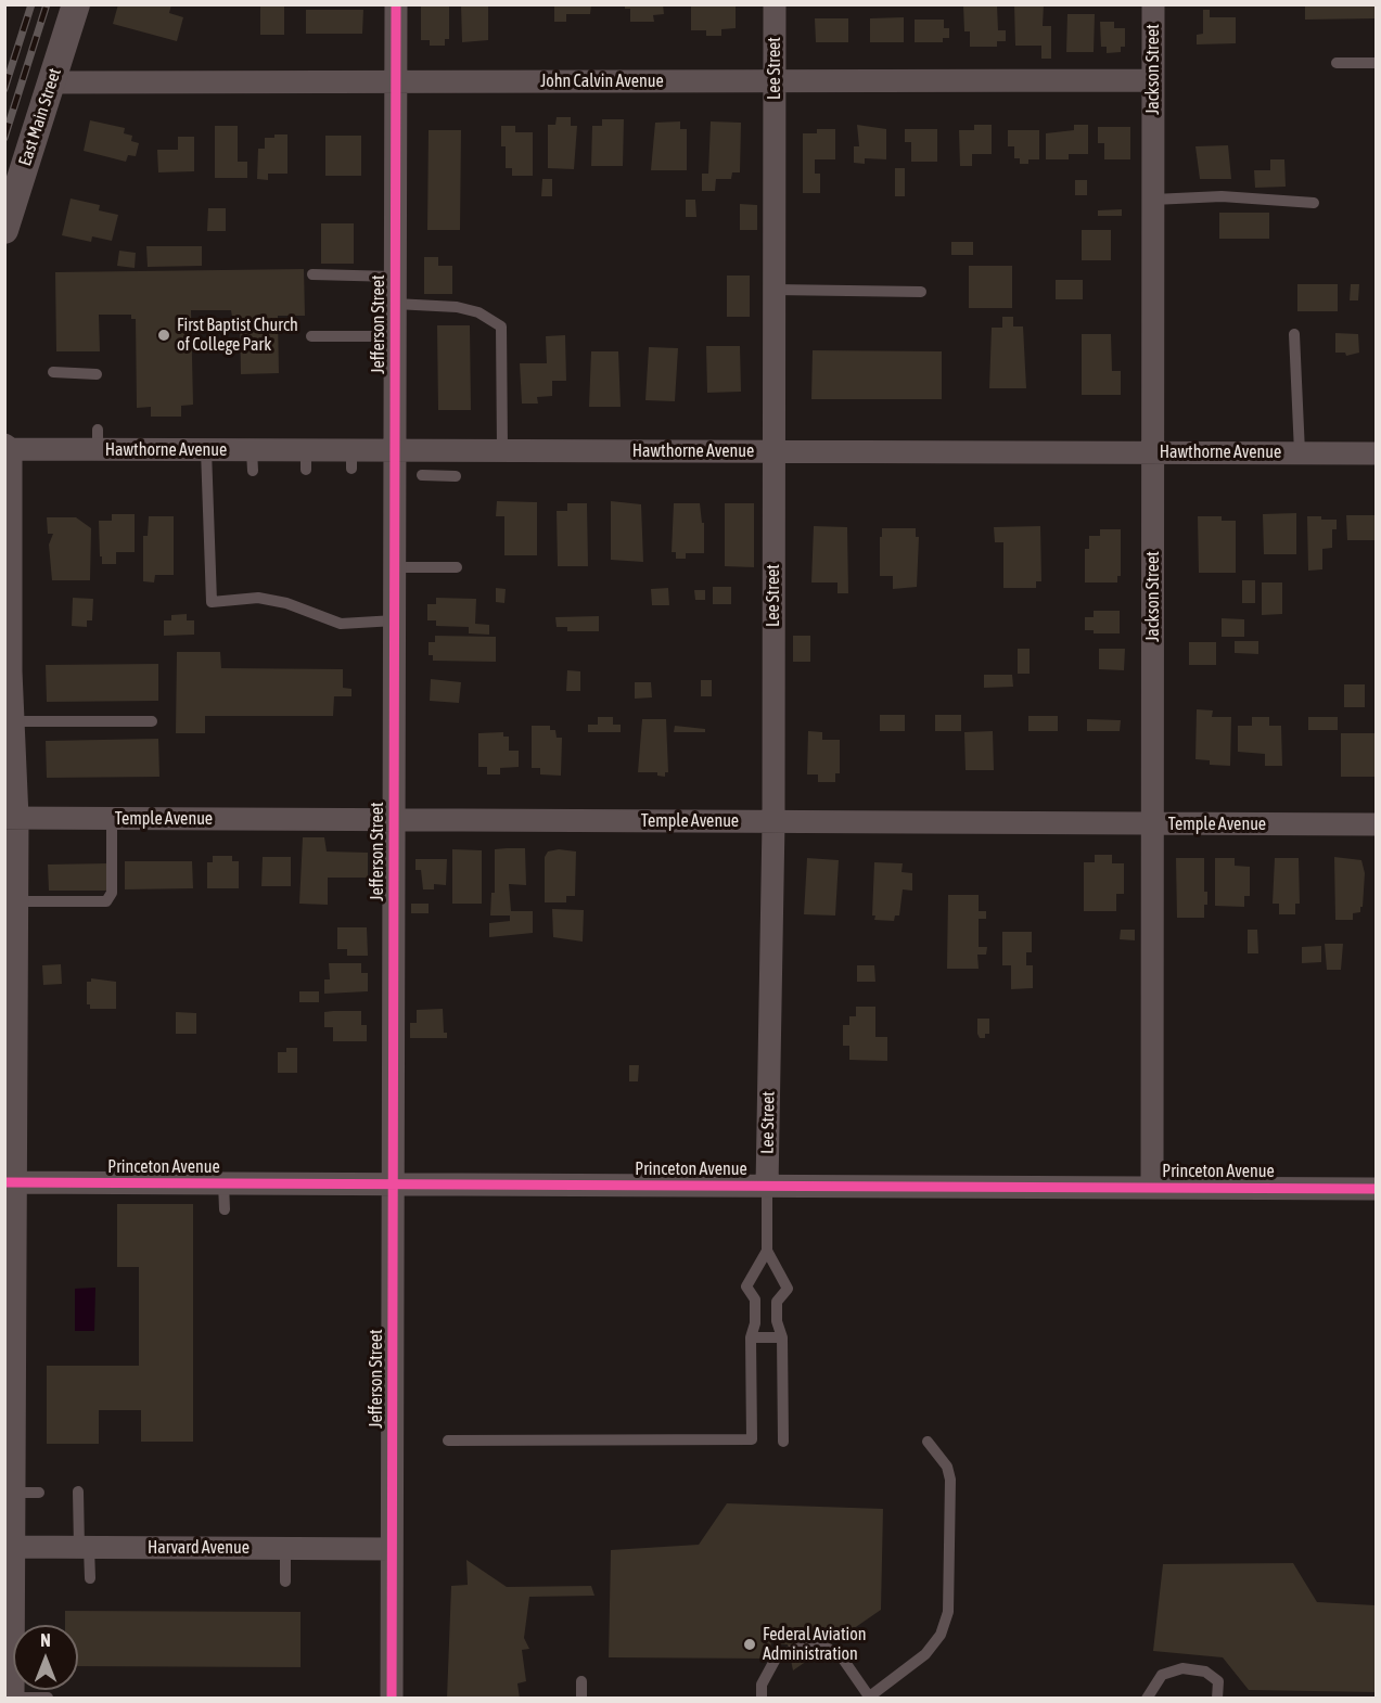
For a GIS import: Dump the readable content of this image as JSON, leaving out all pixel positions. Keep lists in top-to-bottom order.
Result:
{
  "streets": {
    "street": [
      "Lee Street",
      "Jackson Street",
      "John Calvin Avenue",
      "East Main Street",
      "Jefferson Street",
      "Hawthorne Avenue",
      "Temple Avenue",
      "Princeton Avenue",
      "Harvard Avenue"
    ]
  },
  "crossings": [
    ["Lee Street", "John Calvin Avenue"],
    ["Lee Street", "Hawthorne Avenue"],
    ["Lee Street", "Temple Avenue"],
    ["Lee Street", "Princeton Avenue"],
    ["Jackson Street", "John Calvin Avenue"],
    ["Jackson Street", "Hawthorne Avenue"],
    ["Jackson Street", "Temple Avenue"],
    ["Jackson Street", "Princeton Avenue"],
    ["John Calvin Avenue", "East Main Street"],
    ["John Calvin Avenue", "Jefferson Street"],
    ["Jefferson Street", "Hawthorne Avenue"],
    ["Jefferson Street", "Temple Avenue"],
    ["Jefferson Street", "Princeton Avenue"],
    ["Jefferson Street", "Harvard Avenue"]
  ],
  "places": ["First Baptist Church of College Park", "Federal Aviation Administration"],
  "north": "top"
}
